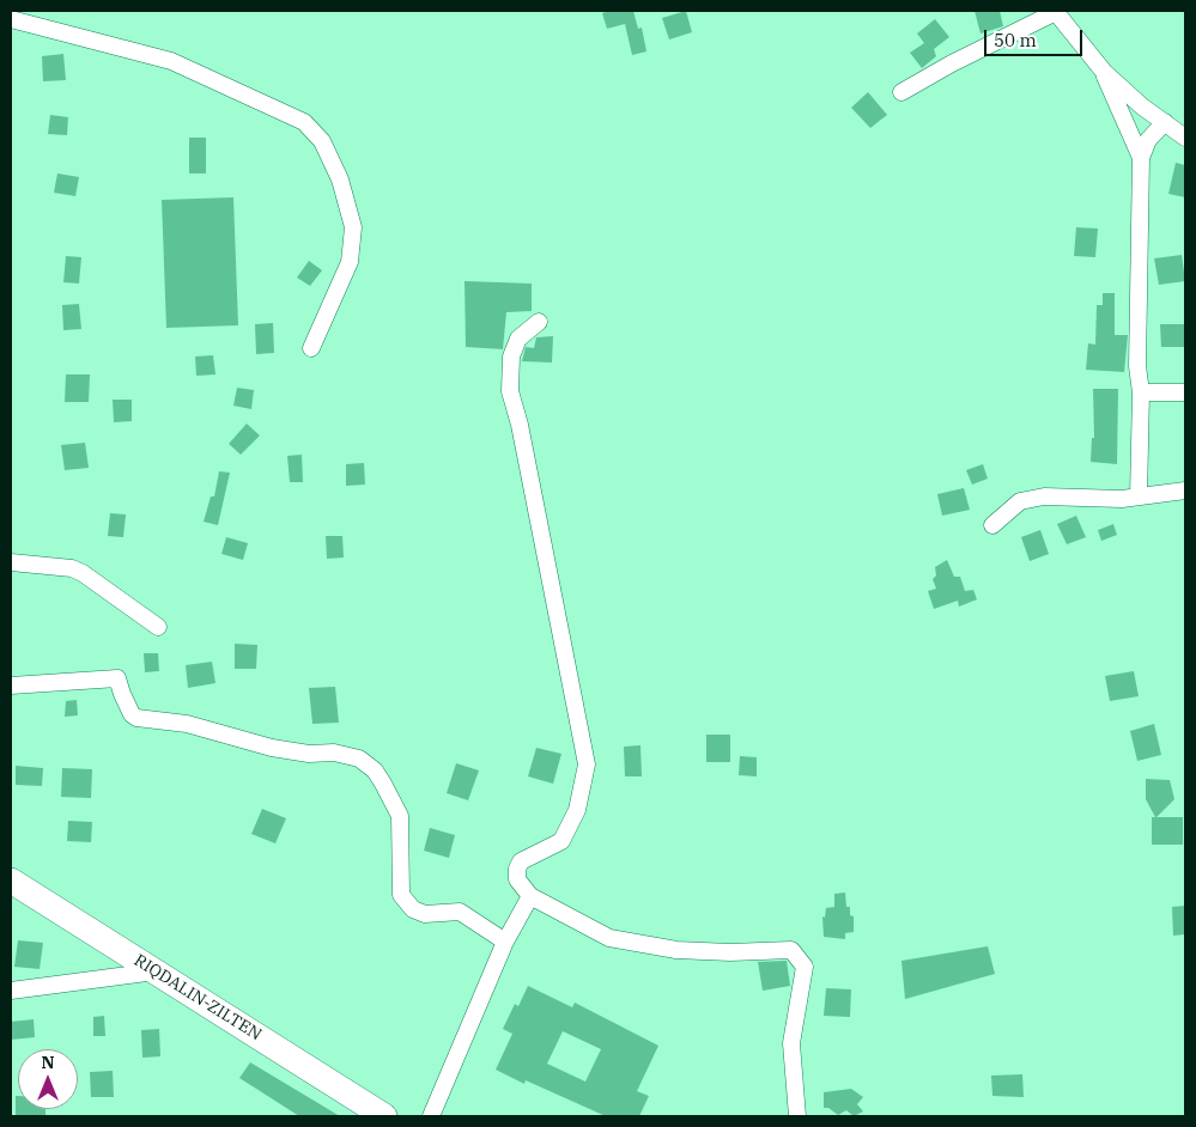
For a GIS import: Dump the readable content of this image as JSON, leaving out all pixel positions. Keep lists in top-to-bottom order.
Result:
{
  "streets": {
    "main road": ["RIQDALIN-ZILTEN"]
  },
  "scale_bar": "50 m",
  "north": "top"
}
